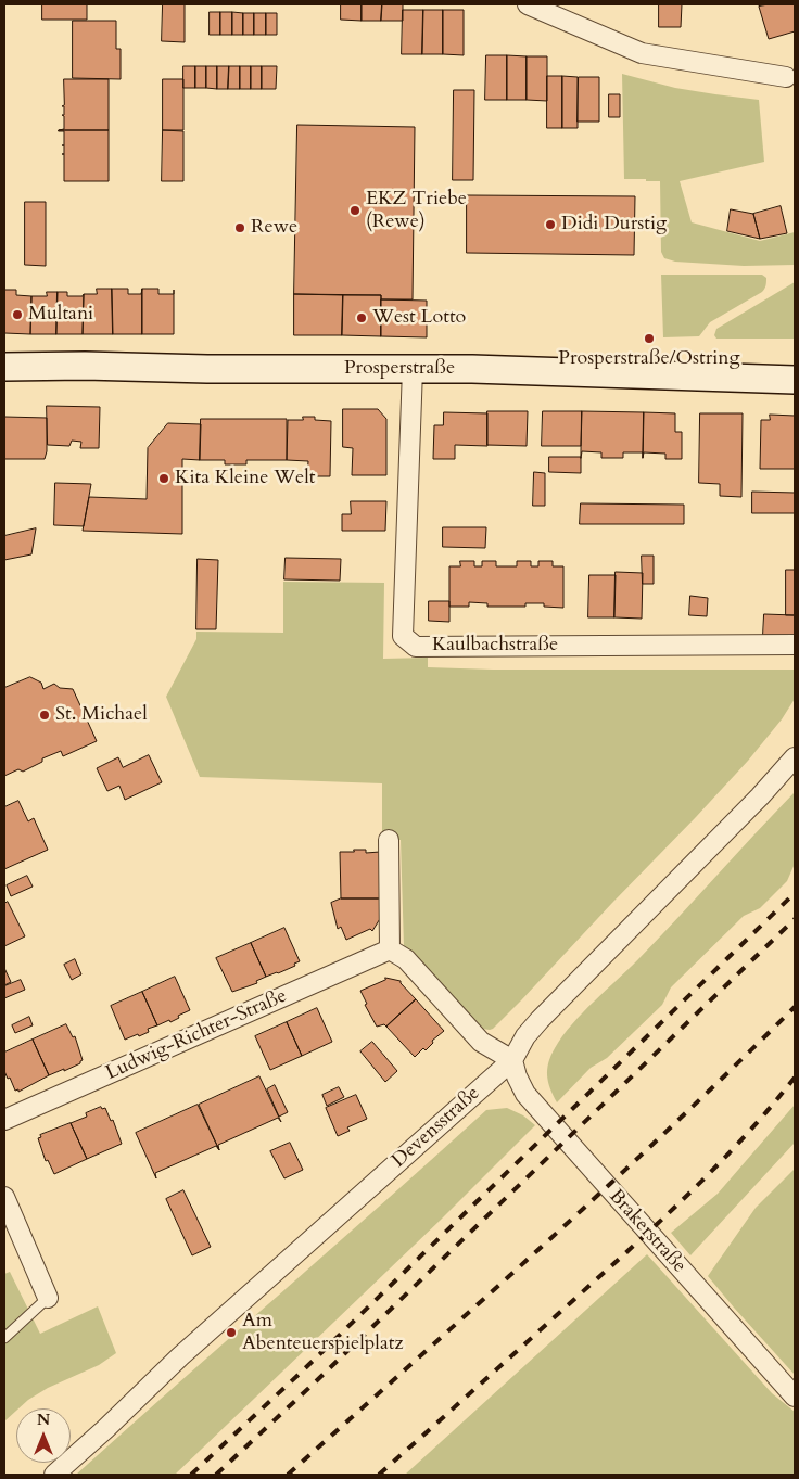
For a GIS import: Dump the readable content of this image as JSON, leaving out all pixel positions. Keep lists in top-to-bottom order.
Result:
{
  "streets": {
    "main road": ["Prosperstraße"],
    "street": [
      "Kaulbachstraße",
      "Ludwig-Richter-Straße",
      "Devensstraße",
      "Brakerstraße"
    ]
  },
  "crossings": [
    ["Prosperstraße", "Kaulbachstraße"],
    ["Devensstraße", "Brakerstraße"]
  ],
  "places": [
    "EKZ Triebe (Rewe)",
    "Didi Durstig",
    "Rewe",
    "Multani",
    "West Lotto",
    "Prosperstraße/Ostring",
    "Kita Kleine Welt",
    "St. Michael",
    "Am Abenteuerspielplatz"
  ],
  "north": "top"
}
